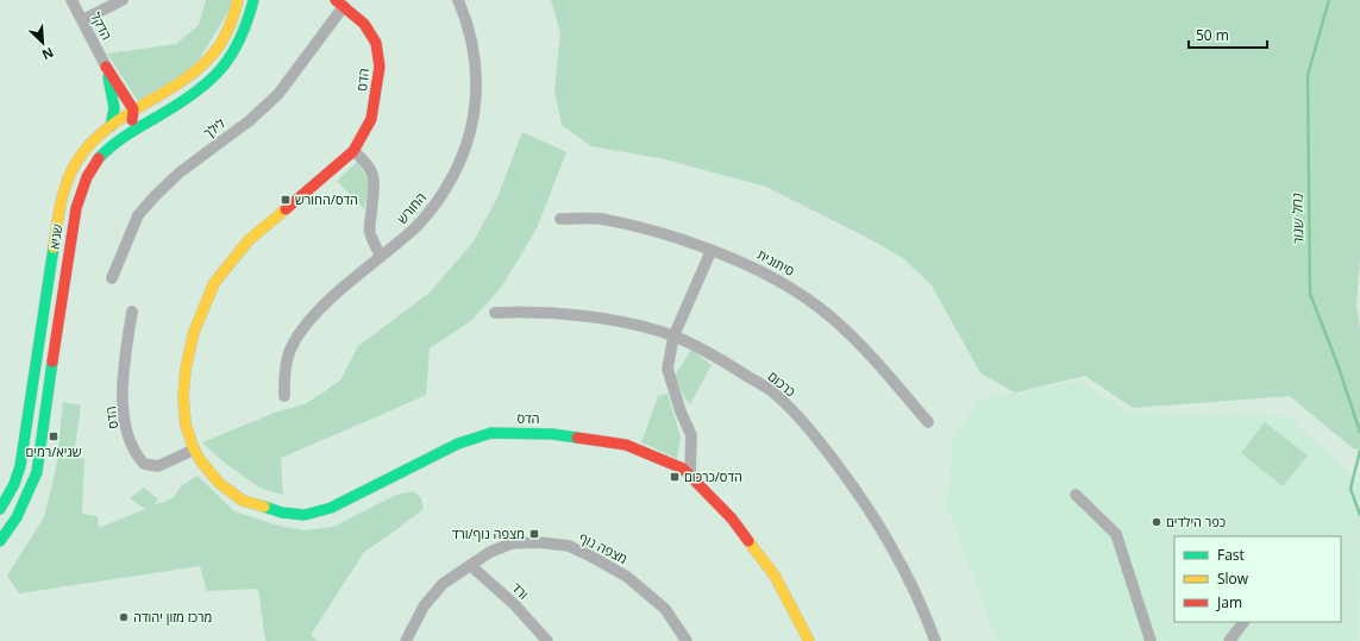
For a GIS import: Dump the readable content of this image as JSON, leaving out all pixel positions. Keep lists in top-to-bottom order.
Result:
{
  "streets": {
    "street": [
      "הדקל",
      "הדס",
      "לילך",
      "החורש",
      "שגיא",
      "סיתונית",
      "כרכום",
      "מצפה נוף",
      "ורד"
    ]
  },
  "crossings": [
    ["הדס", "לילך"],
    ["מצפה נוף", "ורד"]
  ],
  "water": ["נחל שגור"],
  "places": {
    "transit": [
      "הדס/החורש",
      "שגיא/רמים",
      "הדס/כרכום",
      "מצפה נוף/ורד"
    ],
    "other": ["כפר הילדים", "מרכז מזון יהודה"]
  },
  "legend": ["Fast", "Slow", "Jam"],
  "scale_bar": "50 m",
  "north": "bottom right"
}
